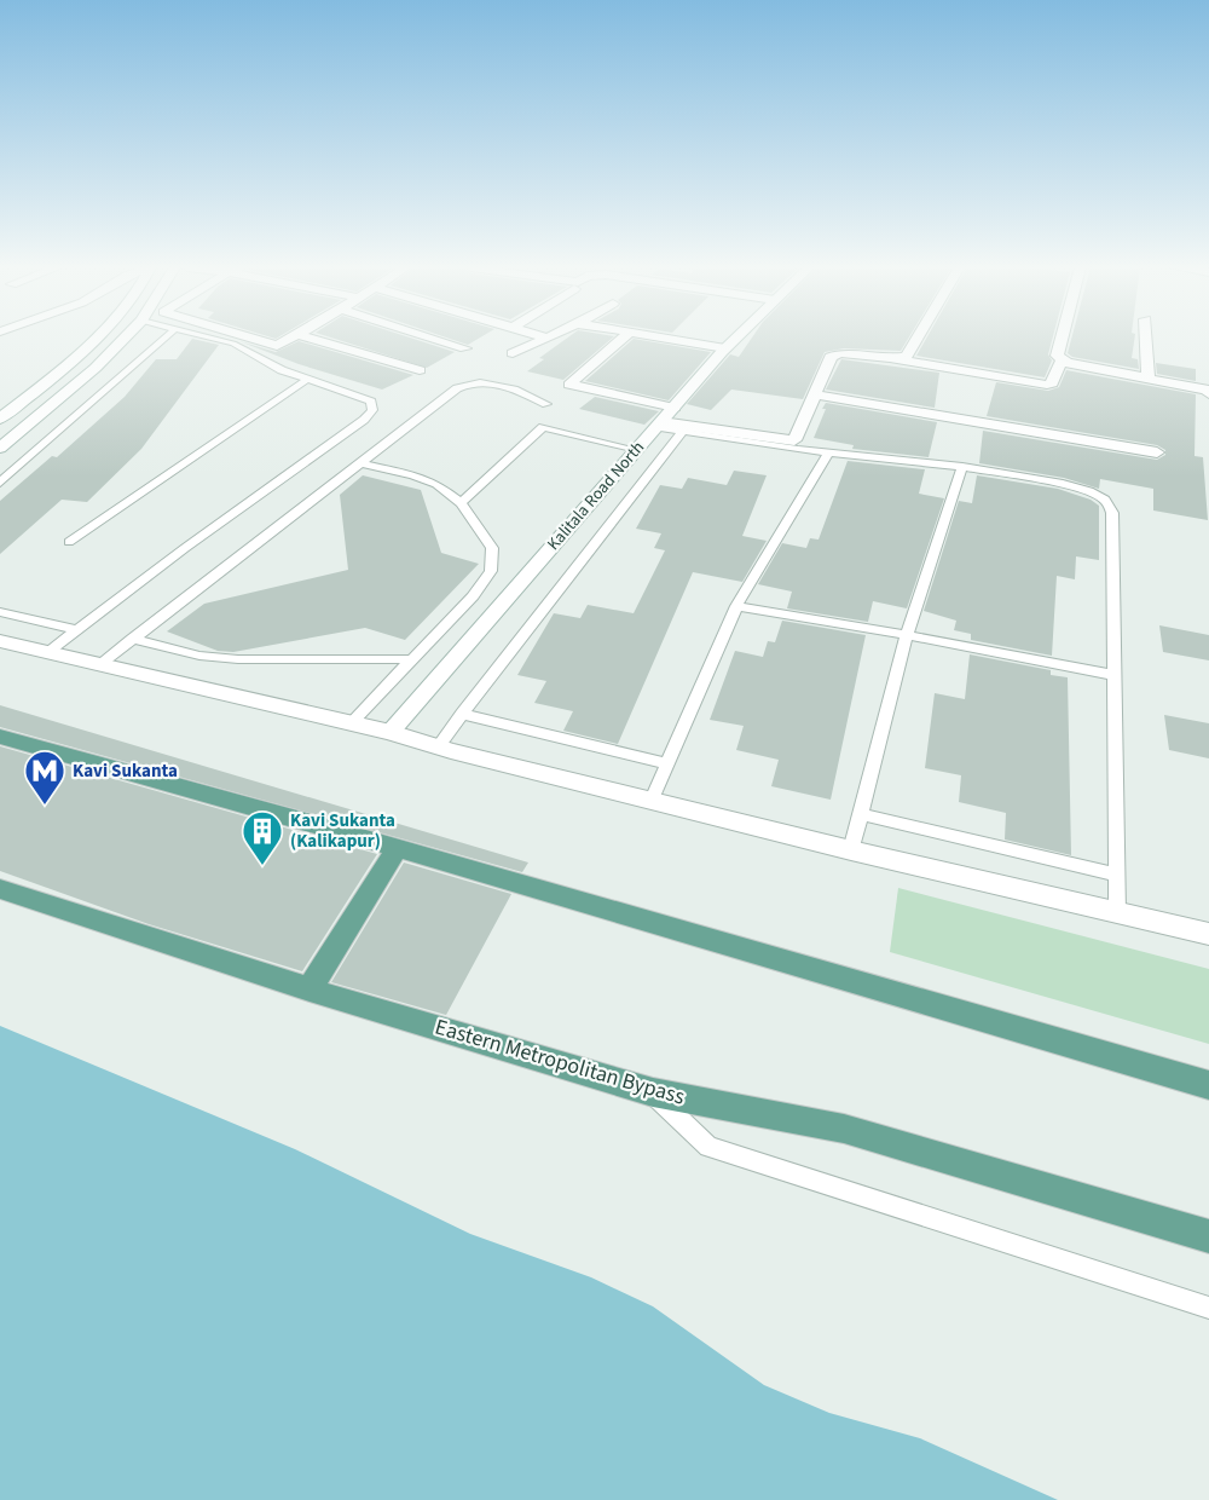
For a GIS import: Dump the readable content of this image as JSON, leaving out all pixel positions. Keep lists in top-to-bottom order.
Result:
{
  "streets": {
    "main road": ["Eastern Metropolitan Bypass"],
    "street": ["Kalitala Road North"]
  },
  "places": {
    "metro station": ["Kavi Sukanta"],
    "building": ["Kavi Sukanta (Kalikapur)"]
  }
}
